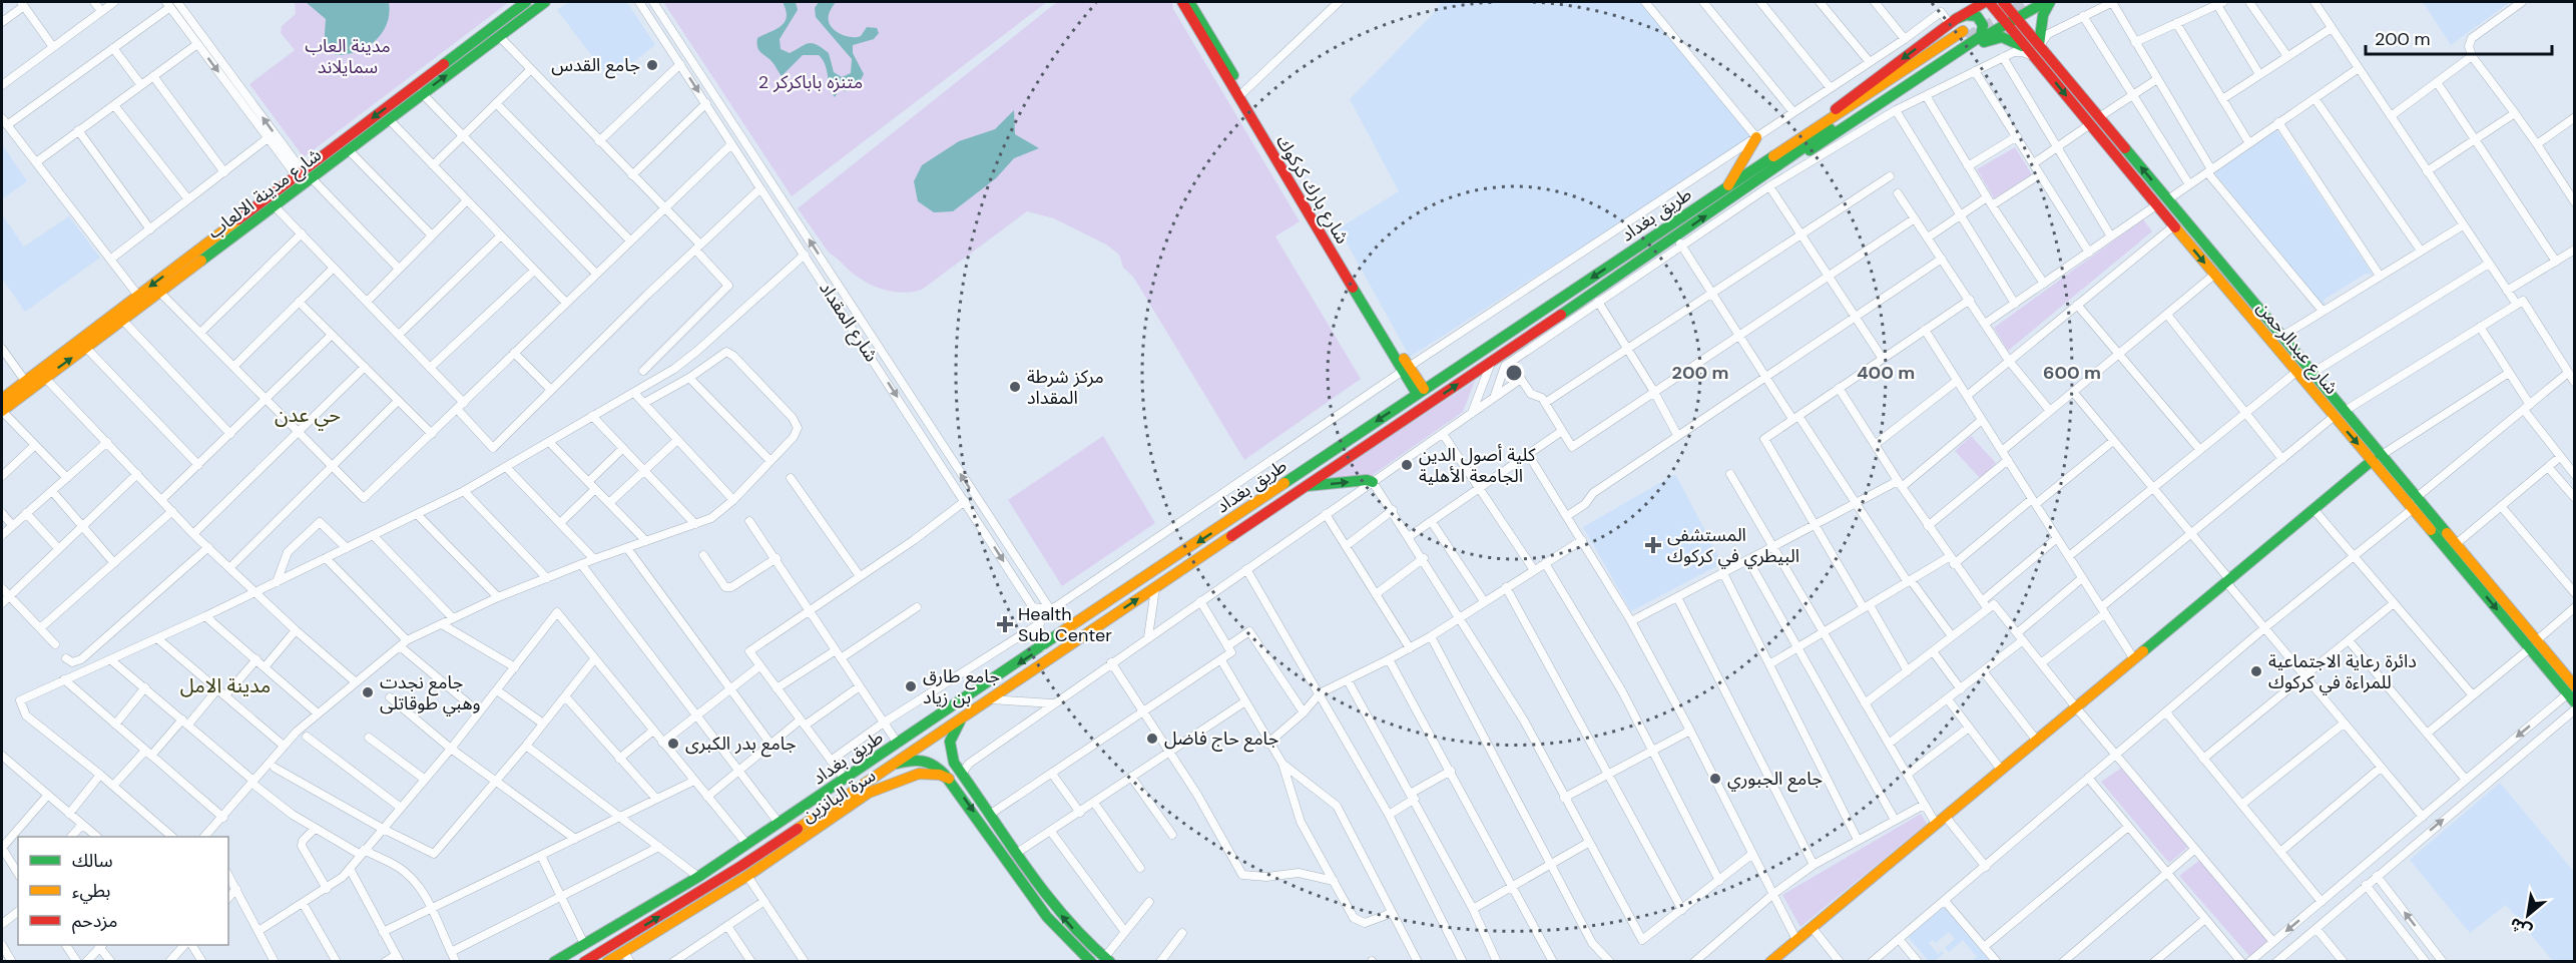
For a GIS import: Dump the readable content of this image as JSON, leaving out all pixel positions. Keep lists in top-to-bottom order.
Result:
{
  "streets": {
    "main road": [
      "شارع بارك كركوك",
      "شارع مدينة الالعاب",
      "طريق بغداد",
      "شارع عبدالرحمن",
      "سرة البانزين"
    ],
    "street": ["شارع المقداد"]
  },
  "crossings": [
    ["طريق بغداد", "شارع المقداد"],
    ["طريق بغداد", "سرة البانزين"]
  ],
  "districts": ["حي عدن", "مدينة الامل"],
  "parks": ["مدينة العاب سمايلاند", "متنزه باباكركر 2"],
  "places": {
    "other": [
      "جامع القدس",
      "مركز شرطة المقداد",
      "كلية أصول الدين الجامعة الأهلية",
      "دائرة رعاية الاجتماعية للمراءة في كركوك",
      "جامع طارق بن زياد",
      "جامع نجدت وهبي طوقاتلى",
      "جامع حاج فاضل",
      "جامع بدر الكبرى",
      "جامع الجبوري"
    ],
    "health": ["المستشفى البيطري في كركوك", "Health Sub Center"]
  },
  "legend": ["سالك", "بطيء", "مزدحم"],
  "scale_bar": "200 m",
  "north": "bottom left",
  "rings": ["200 m", "400 m", "600 m"]
}
